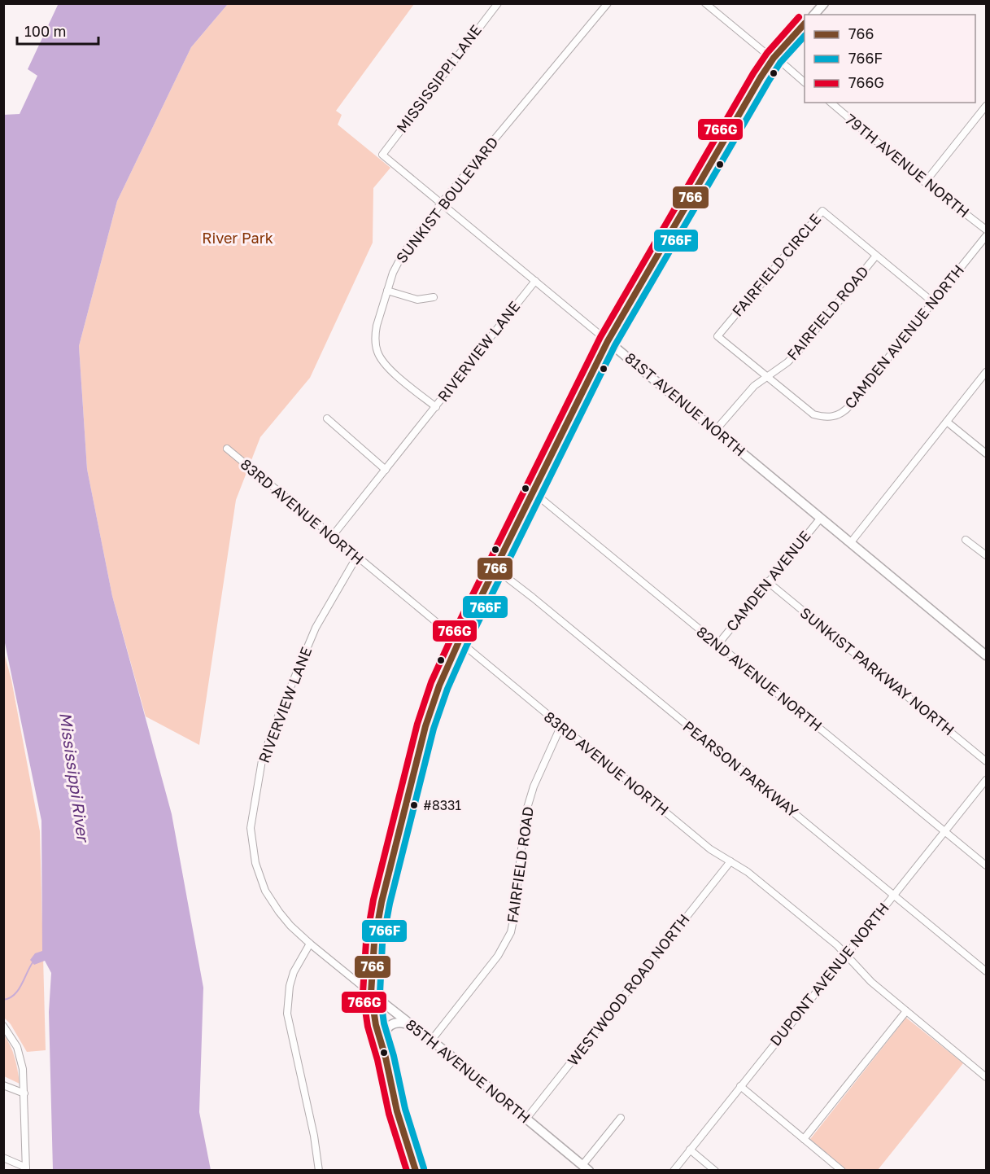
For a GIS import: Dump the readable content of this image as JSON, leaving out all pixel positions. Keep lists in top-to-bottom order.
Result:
{
  "streets": {
    "street": [
      "MISSISSIPPI LANE",
      "79TH AVENUE NORTH",
      "SUNKIST BOULEVARD",
      "FAIRFIELD CIRCLE",
      "FAIRFIELD ROAD",
      "CAMDEN AVENUE NORTH",
      "RIVERVIEW LANE",
      "81ST AVENUE NORTH",
      "83RD AVENUE NORTH",
      "CAMDEN AVENUE",
      "SUNKIST PARKWAY NORTH",
      "82ND AVENUE NORTH",
      "PEARSON PARKWAY",
      "DUPONT AVENUE NORTH",
      "WESTWOOD ROAD NORTH",
      "85TH AVENUE NORTH"
    ]
  },
  "crossings": [
    ["MISSISSIPPI LANE", "81ST AVENUE NORTH"],
    ["SUNKIST BOULEVARD", "RIVERVIEW LANE"],
    ["SUNKIST BOULEVARD", "81ST AVENUE NORTH"],
    ["FAIRFIELD CIRCLE", "FAIRFIELD ROAD"],
    ["FAIRFIELD CIRCLE", "CAMDEN AVENUE NORTH"],
    ["FAIRFIELD ROAD", "CAMDEN AVENUE NORTH"],
    ["FAIRFIELD ROAD", "81ST AVENUE NORTH"],
    ["FAIRFIELD ROAD", "83RD AVENUE NORTH"],
    ["FAIRFIELD ROAD", "85TH AVENUE NORTH"],
    ["RIVERVIEW LANE", "81ST AVENUE NORTH"],
    ["RIVERVIEW LANE", "83RD AVENUE NORTH"],
    ["RIVERVIEW LANE", "85TH AVENUE NORTH"],
    ["81ST AVENUE NORTH", "CAMDEN AVENUE"],
    ["83RD AVENUE NORTH", "DUPONT AVENUE NORTH"],
    ["83RD AVENUE NORTH", "WESTWOOD ROAD NORTH"],
    ["CAMDEN AVENUE", "SUNKIST PARKWAY NORTH"],
    ["CAMDEN AVENUE", "82ND AVENUE NORTH"],
    ["82ND AVENUE NORTH", "DUPONT AVENUE NORTH"],
    ["PEARSON PARKWAY", "DUPONT AVENUE NORTH"],
    ["WESTWOOD ROAD NORTH", "85TH AVENUE NORTH"]
  ],
  "water": ["Mississippi River"],
  "parks": ["River Park"],
  "places": ["#8331"],
  "lines": ["transit line 766G", "transit line 766", "transit line 766F"],
  "legend": ["766", "766F", "766G"],
  "scale_bar": "100 m"
}
